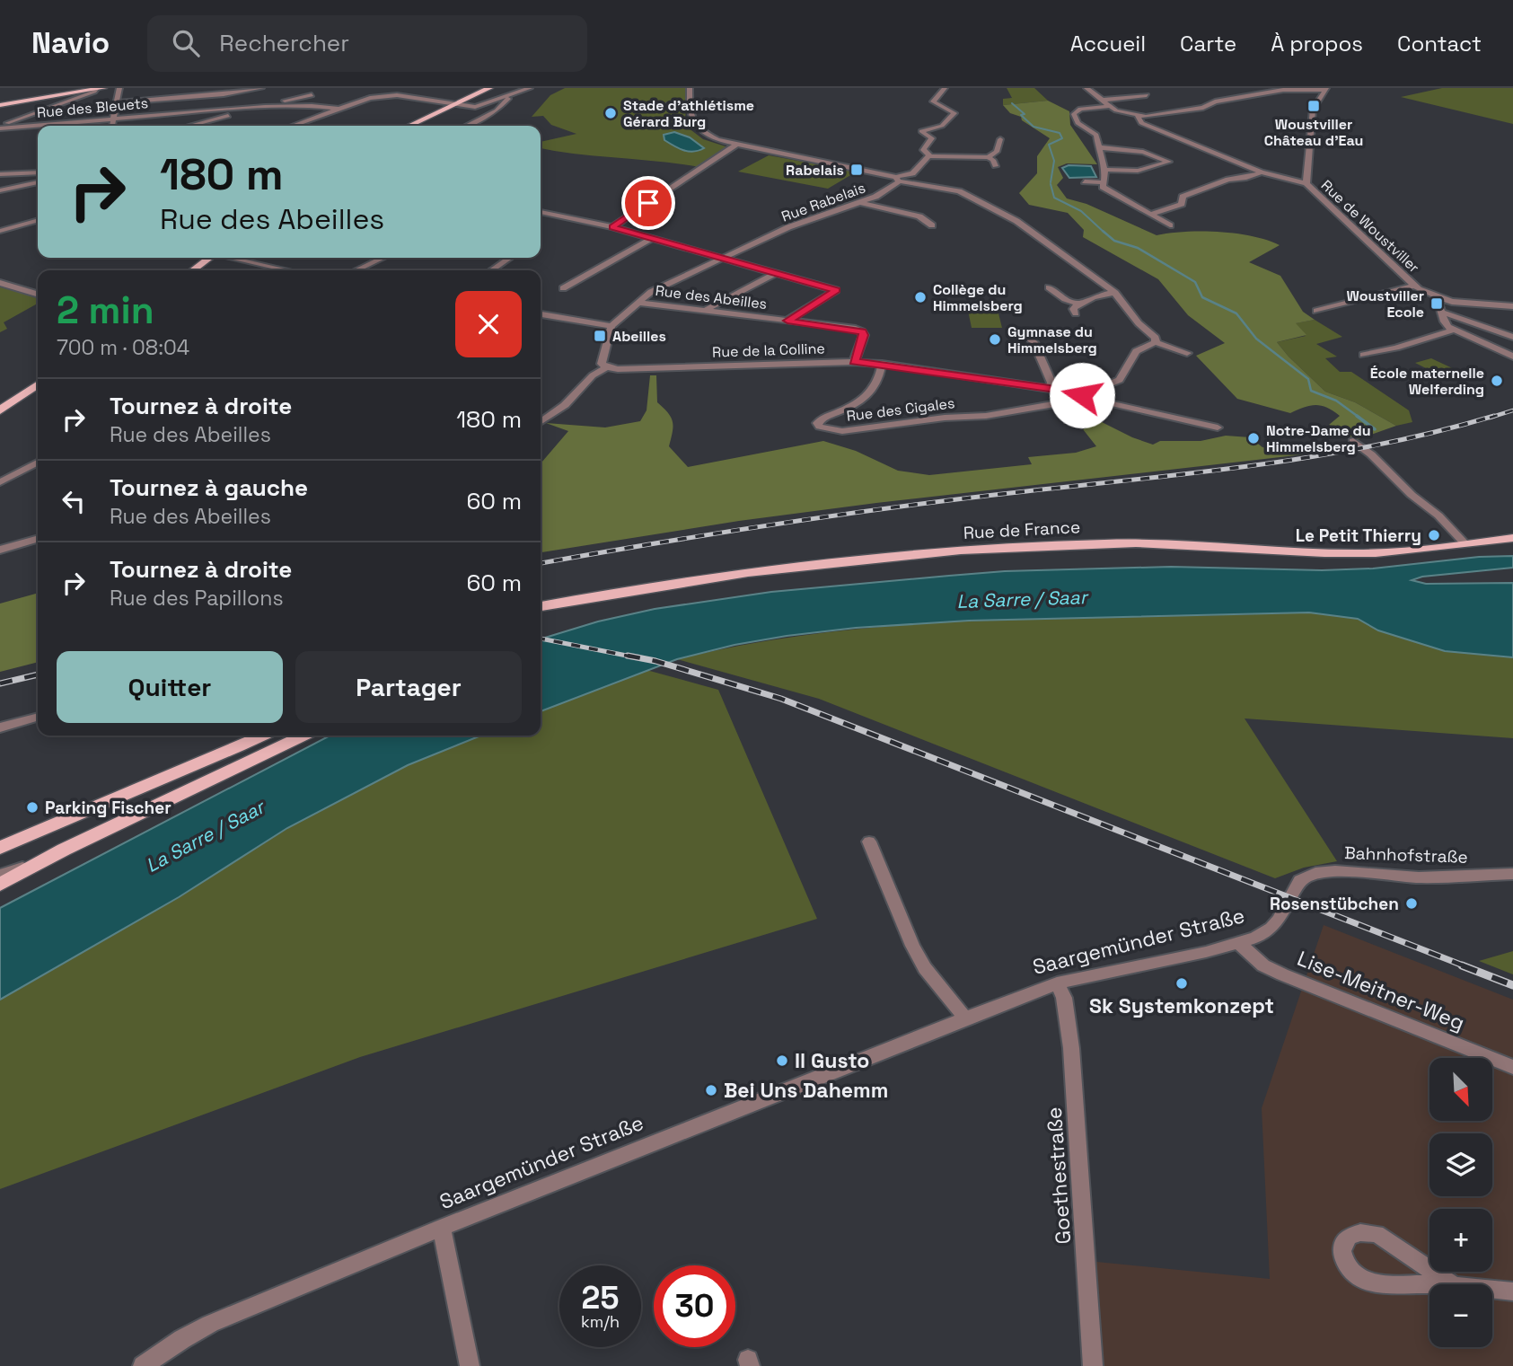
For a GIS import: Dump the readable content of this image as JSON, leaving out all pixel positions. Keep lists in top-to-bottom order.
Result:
{
  "streets": {
    "main road": ["Rue de France"],
    "street": [
      "Rue des Bleuets",
      "Rue Rabelais",
      "Rue de Woustviller",
      "Rue des Abeilles",
      "Rue de la Colline",
      "Rue des Cigales",
      "Bahnhofstraße",
      "Saargemünder Straße",
      "Lise-Meitner-Weg",
      "Goethestraße"
    ]
  },
  "crossings": [
    ["Rue Rabelais", "Rue des Abeilles"],
    ["Rue des Abeilles", "Rue de la Colline"],
    ["Rue de la Colline", "Rue des Cigales"],
    ["Bahnhofstraße", "Saargemünder Straße"],
    ["Saargemünder Straße", "Lise-Meitner-Weg"],
    ["Saargemünder Straße", "Goethestraße"]
  ],
  "water": ["La Sarre / Saar"],
  "places": {
    "transit": [
      "Woustviller Château d'Eau",
      "Rabelais",
      "Woustviller Ecole",
      "Abeilles"
    ],
    "other": [
      "Stade d'athlétisme Gérard Burg",
      "Collège du Himmelsberg",
      "Gymnase du Himmelsberg",
      "École maternelle Welferding",
      "Notre-Dame du Himmelsberg",
      "Le Petit Thierry",
      "Parking Fischer",
      "Rosenstübchen",
      "Sk Systemkonzept",
      "Il Gusto",
      "Bei Uns Dahemm"
    ]
  },
  "north": "bottom right",
  "page": {
    "header": "Navio",
    "search": "Rechercher",
    "nav": [
      "Accueil",
      "Carte",
      "À propos",
      "Contact"
    ],
    "turn": ["180 m", "Rue des Abeilles"],
    "heading": ["2 min", "700 m · 08:04"],
    "list": [
      {
        "name": "Tournez à droite",
        "note": "Rue des Abeilles",
        "value": "180 m"
      },
      {
        "name": "Tournez à gauche",
        "note": "Rue des Abeilles",
        "value": "60 m"
      },
      {
        "name": "Tournez à droite",
        "note": "Rue des Papillons",
        "value": "60 m"
      }
    ],
    "buttons": ["Quitter", "Partager"],
    "map_buttons": ["+", "−"],
    "speed": "25 km/h",
    "limit": "30"
  }
}
